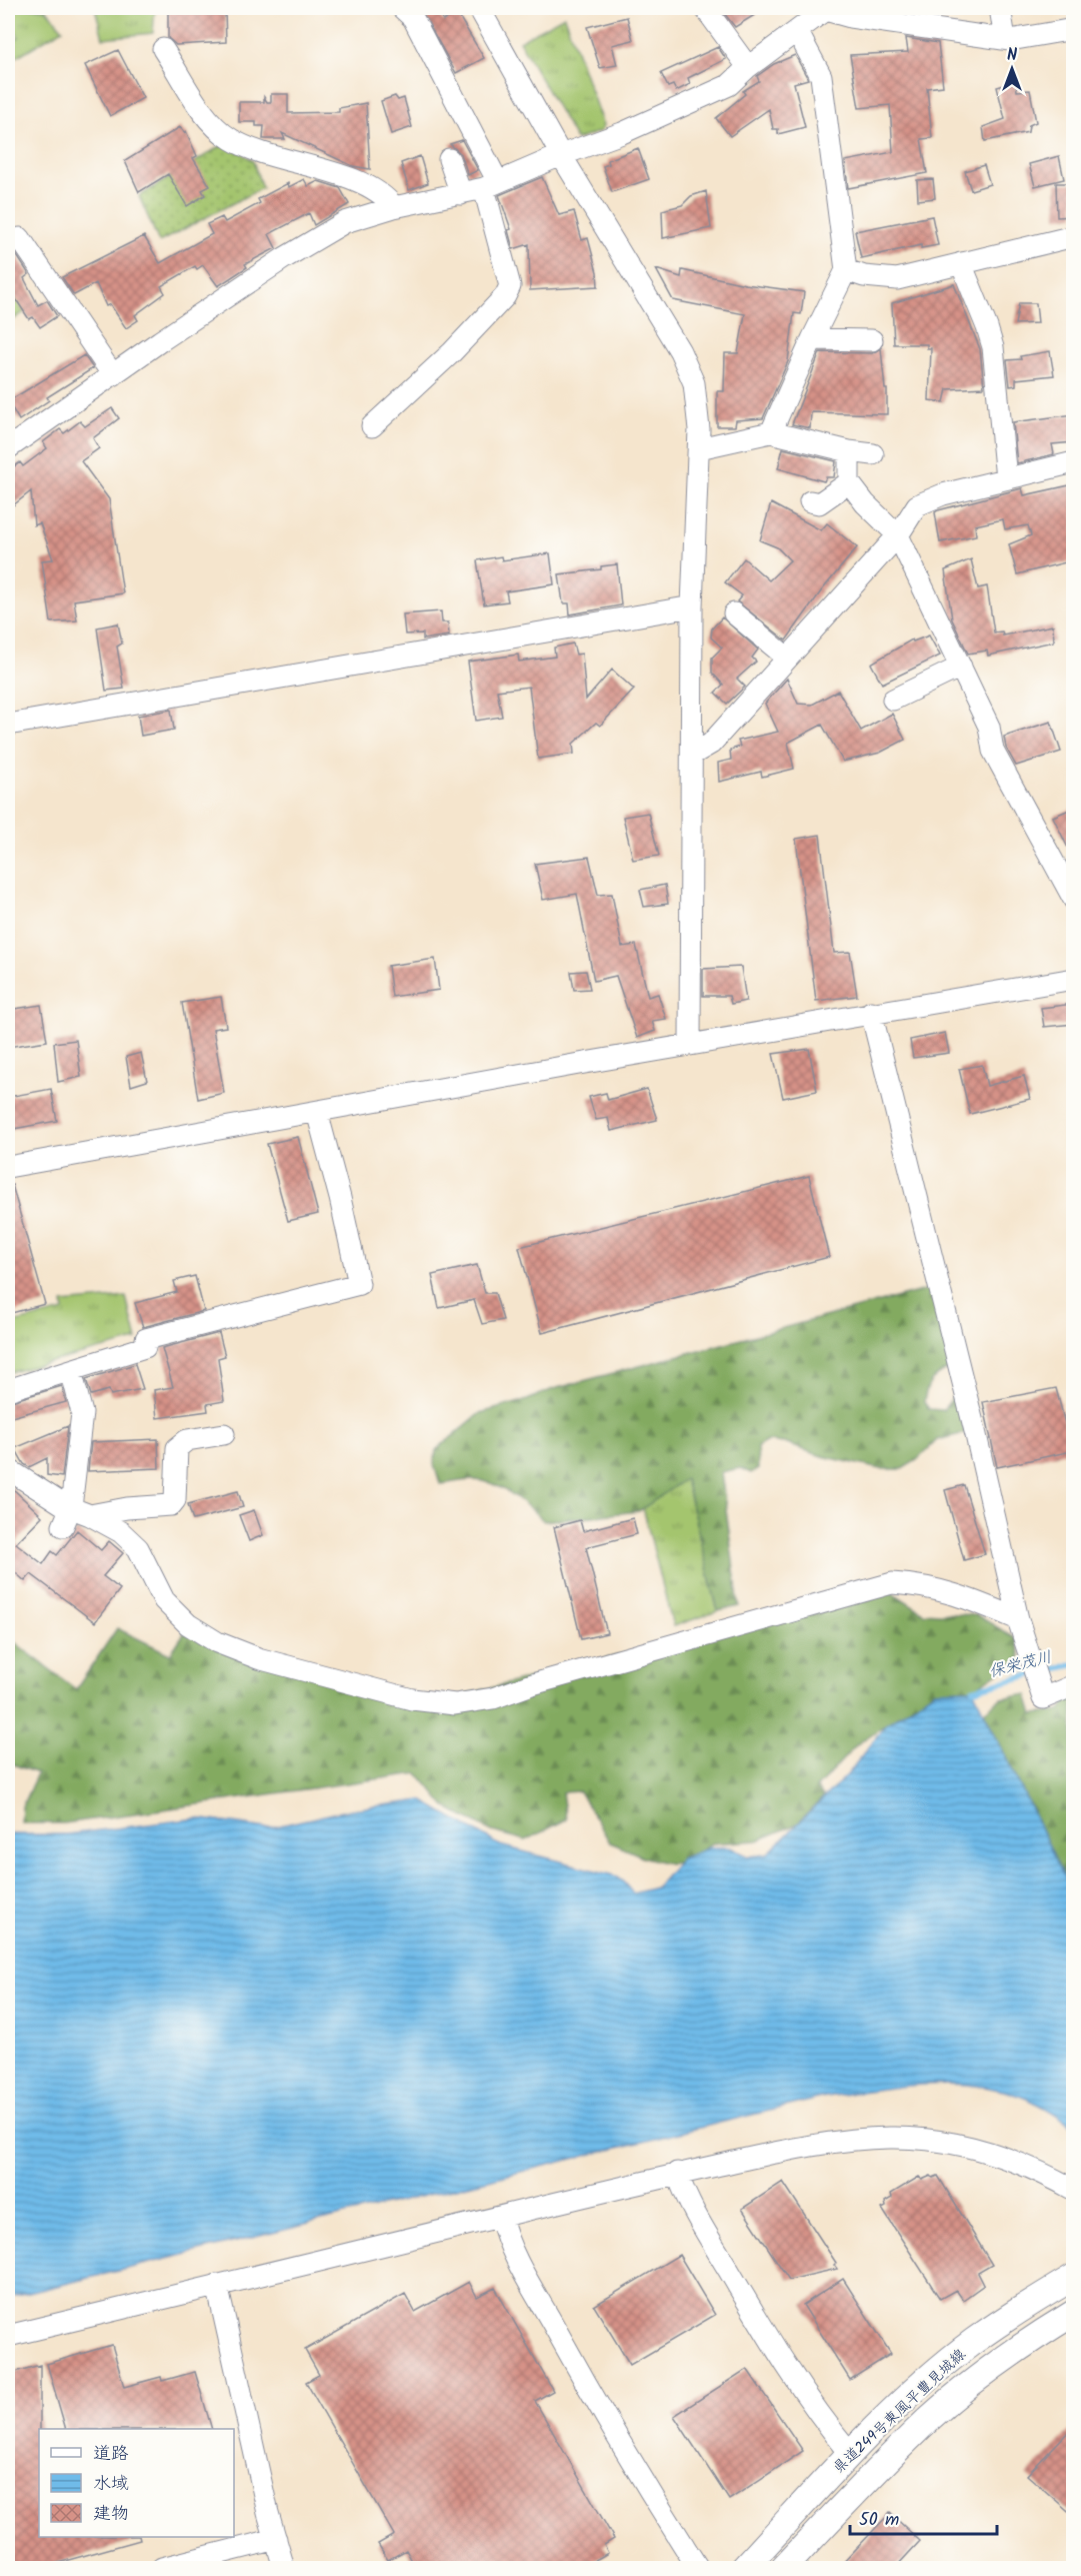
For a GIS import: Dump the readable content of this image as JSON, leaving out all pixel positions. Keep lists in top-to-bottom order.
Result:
{
  "streets": {
    "main road": ["県道249号東風平豊見城線"]
  },
  "water": ["保栄茂川"],
  "legend": ["道路", "水域", "建物"],
  "scale_bar": "50 m",
  "north": "top"
}
